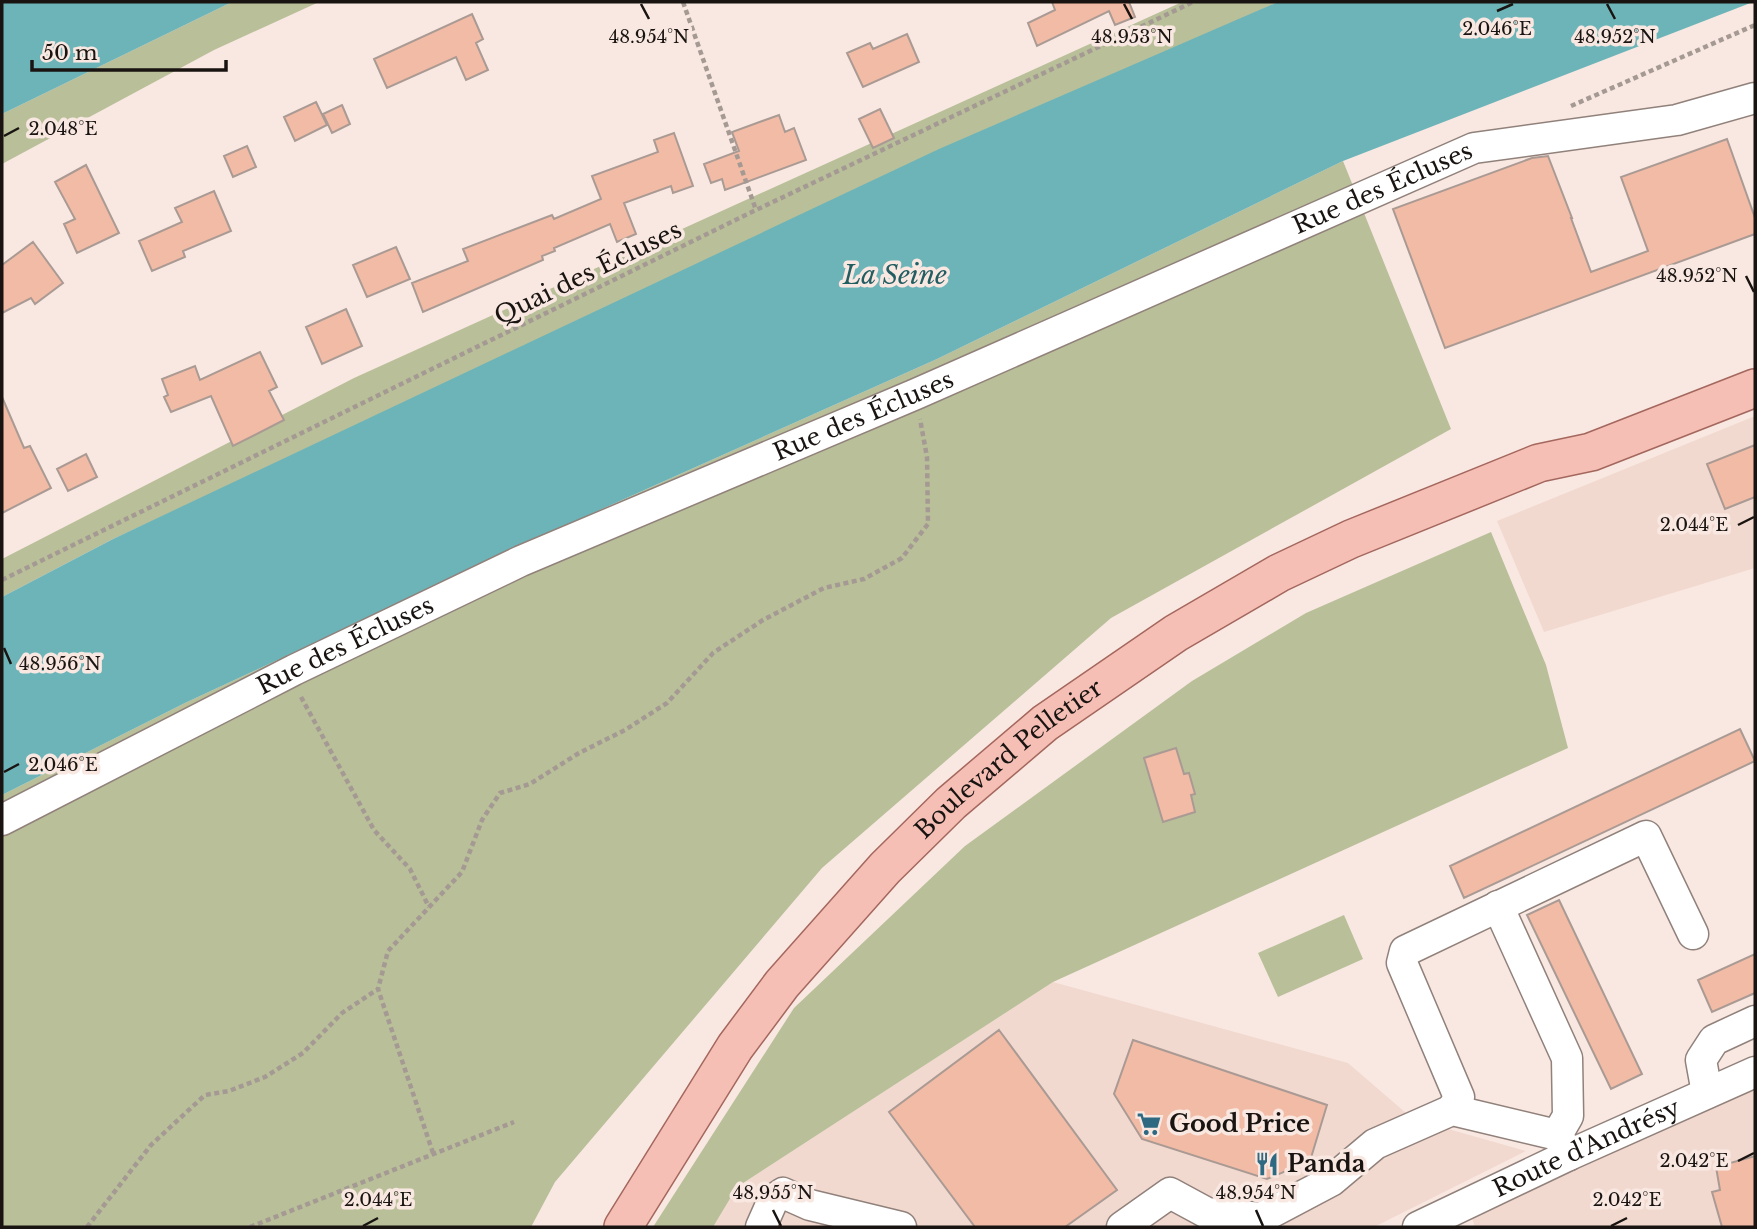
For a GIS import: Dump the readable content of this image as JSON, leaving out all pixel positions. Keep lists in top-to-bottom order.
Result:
{
  "streets": {
    "main road": ["Boulevard Pelletier"],
    "street": ["Rue des Écluses", "Route d'Andrésy"],
    "path": ["Quai des Écluses"]
  },
  "water": ["La Seine"],
  "places": {
    "supermarket": ["Good Price"],
    "restaurant": ["Panda"]
  },
  "scale_bar": "50 m",
  "coordinates": [
    "2.046°E",
    "48.954°N",
    "48.953°N",
    "48.952°N",
    "2.048°E",
    "2.044°E",
    "48.956°N",
    "2.042°E",
    "48.955°N"
  ]
}
